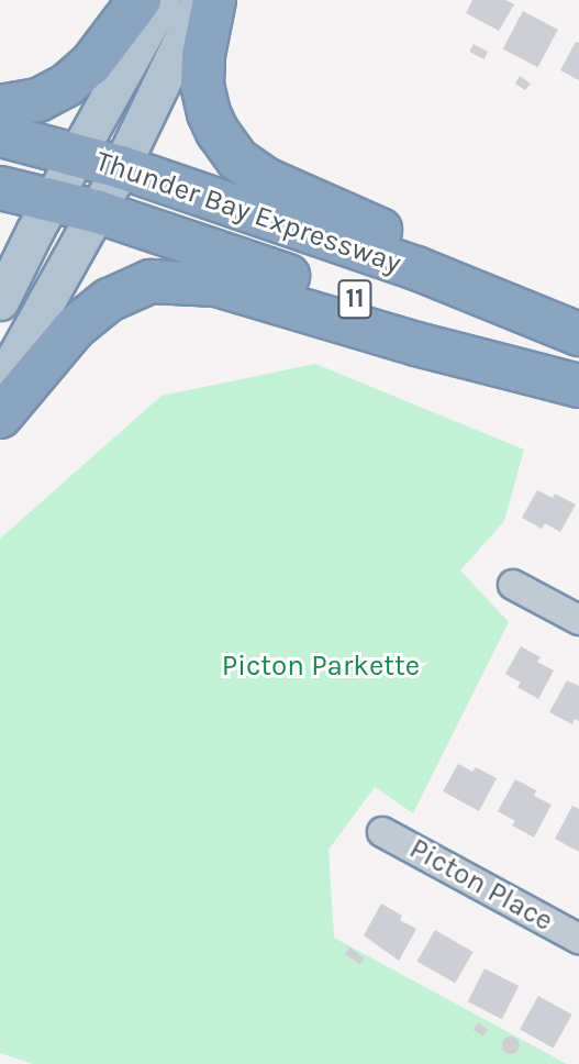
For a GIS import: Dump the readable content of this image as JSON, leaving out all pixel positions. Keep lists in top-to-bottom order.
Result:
{
  "streets": {
    "highway": ["Thunder Bay Expressway", "11"],
    "street": ["Picton Place"]
  },
  "parks": ["Picton Parkette"]
}
